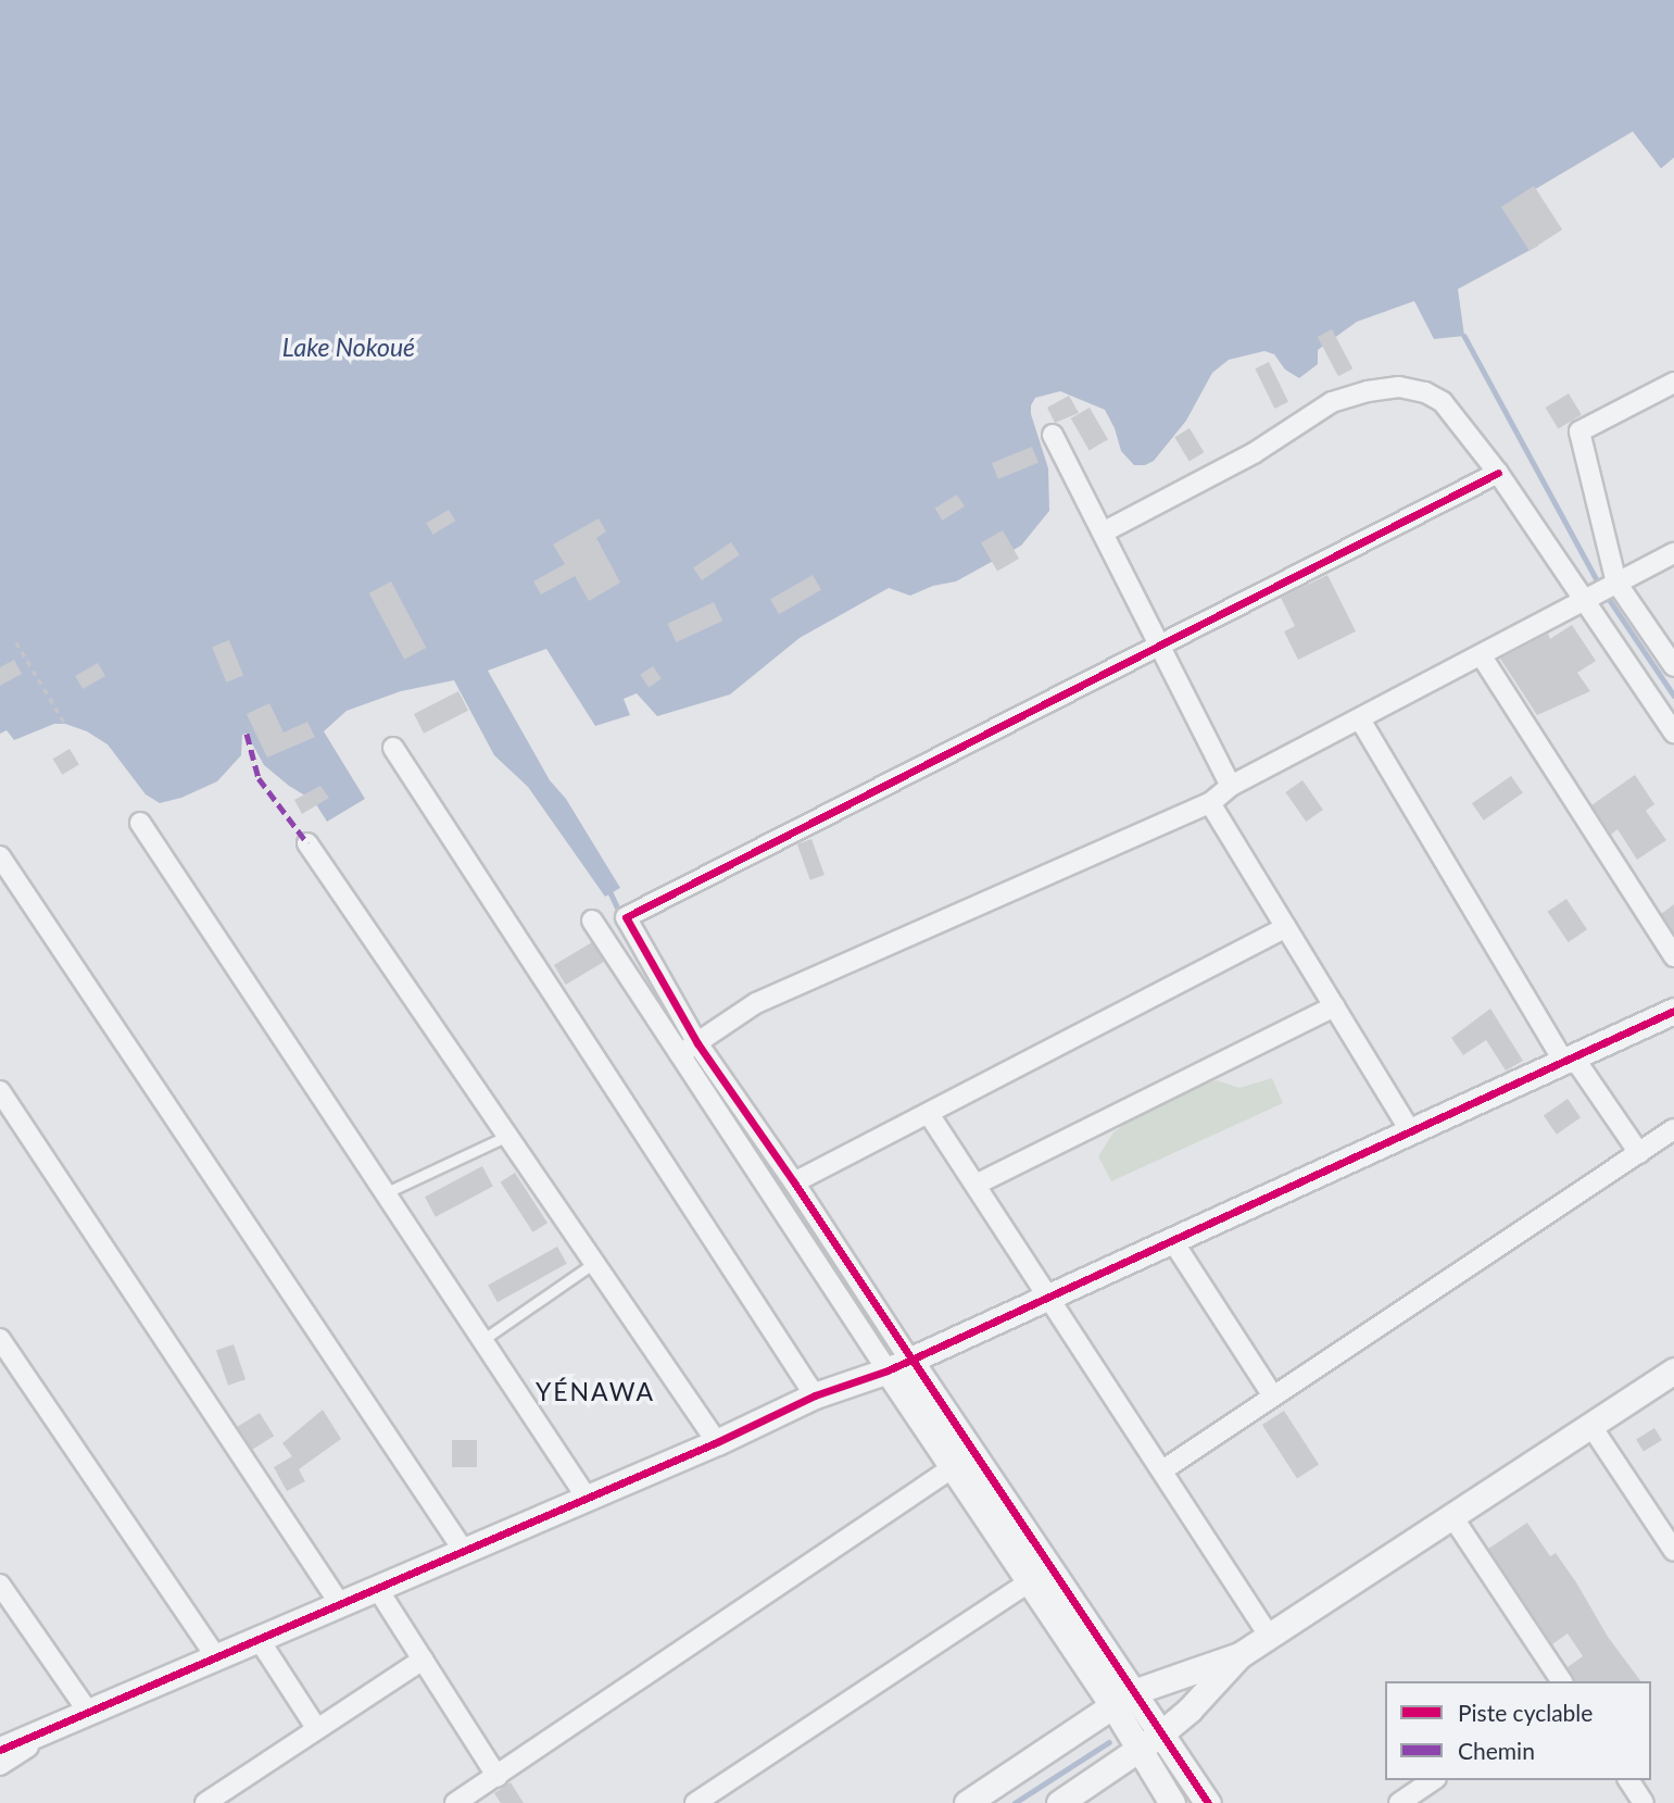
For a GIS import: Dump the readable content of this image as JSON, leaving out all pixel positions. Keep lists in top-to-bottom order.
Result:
{
  "districts": ["YÉNAWA"],
  "water": ["Lake Nokoué"],
  "legend": ["Piste cyclable", "Chemin"]
}
